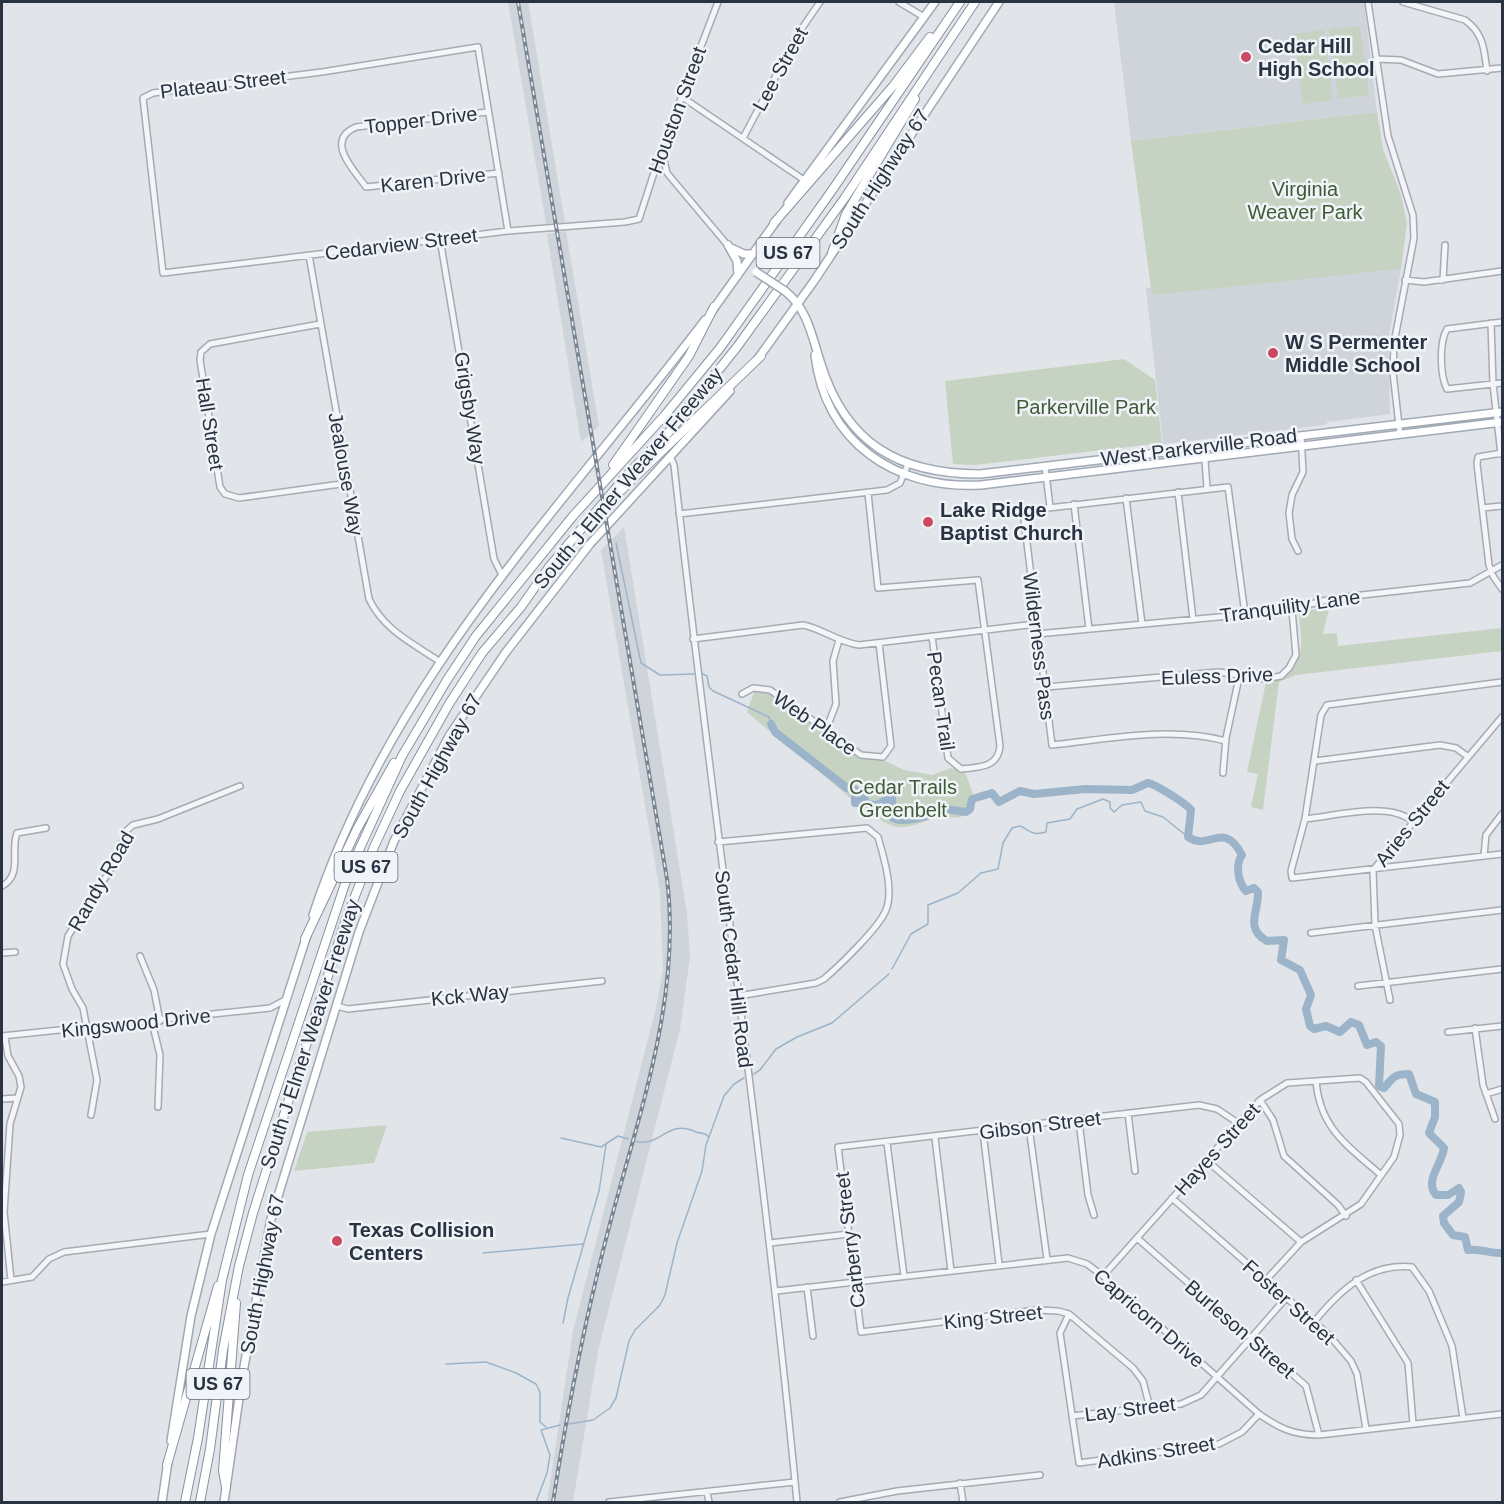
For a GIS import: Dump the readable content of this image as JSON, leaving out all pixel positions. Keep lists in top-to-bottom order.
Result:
{
  "streets": {
    "highway": ["US 67", "South J Elmer Weaver Freeway"],
    "main road": ["South Highway 67", "West Parkerville Road"],
    "street": [
      "Lee Street",
      "Plateau Street",
      "Houston Street",
      "Topper Drive",
      "Karen Drive",
      "Cedarview Street",
      "Grigsby Way",
      "Hall Street",
      "Jealouse Way",
      "Tranquility Lane",
      "Wilderness Pass",
      "Euless Drive",
      "Pecan Trail",
      "Web Place",
      "Aries Street",
      "Randy Road",
      "South Cedar Hill Road",
      "Kck Way",
      "Kingswood Drive",
      "Gibson Street",
      "Hayes Street",
      "Carberry Street",
      "Foster Street",
      "King Street",
      "Capricorn Drive",
      "Burleson Street",
      "Lay Street",
      "Adkins Street"
    ]
  },
  "crossings": [
    ["Plateau Street", "Topper Drive"],
    ["Plateau Street", "Cedarview Street"],
    ["Houston Street", "Cedarview Street"],
    ["Topper Drive", "Karen Drive"],
    ["South Highway 67", "South Cedar Hill Road"],
    ["South Highway 67", "Kck Way"],
    ["Cedarview Street", "Grigsby Way"],
    ["Cedarview Street", "Jealouse Way"],
    ["Hall Street", "Jealouse Way"],
    ["Tranquility Lane", "Wilderness Pass"],
    ["Tranquility Lane", "Euless Drive"],
    ["Wilderness Pass", "Euless Drive"],
    ["Randy Road", "Kingswood Drive"],
    ["South Cedar Hill Road", "Capricorn Drive"],
    ["Gibson Street", "Hayes Street"],
    ["Gibson Street", "Carberry Street"],
    ["Hayes Street", "Foster Street"],
    ["Hayes Street", "Capricorn Drive"],
    ["Hayes Street", "Burleson Street"],
    ["Carberry Street", "King Street"],
    ["Carberry Street", "Capricorn Drive"],
    ["Foster Street", "Capricorn Drive"],
    ["Foster Street", "Lay Street"],
    ["King Street", "Lay Street"],
    ["Capricorn Drive", "Burleson Street"],
    ["Capricorn Drive", "Lay Street"],
    ["Capricorn Drive", "Adkins Street"],
    ["Burleson Street", "Lay Street"],
    ["Lay Street", "Adkins Street"]
  ],
  "parks": ["Virginia Weaver Park", "Parkerville Park", "Cedar Trails Greenbelt"],
  "places": [
    "Cedar Hill High School",
    "W S Permenter Middle School",
    "Lake Ridge Baptist Church",
    "Texas Collision Centers"
  ]
}
